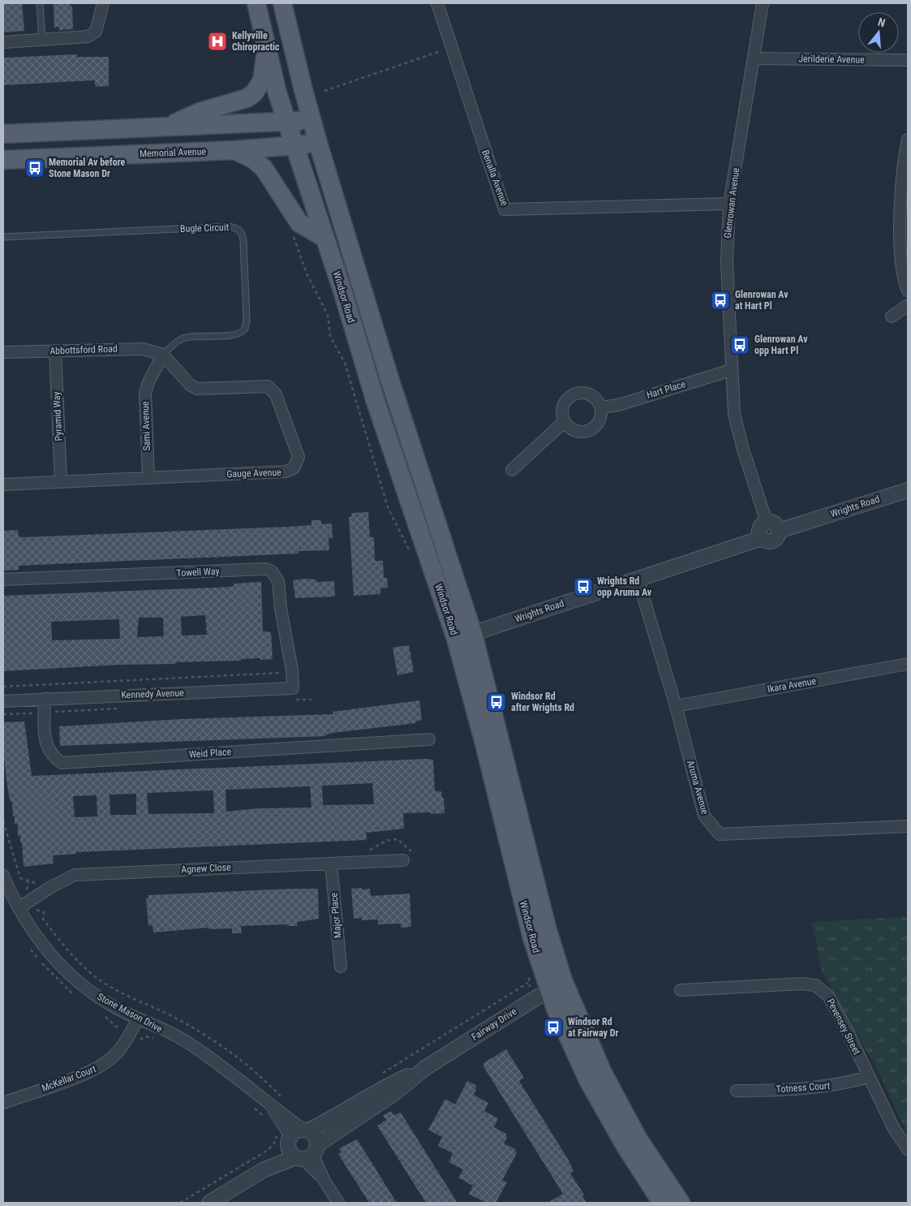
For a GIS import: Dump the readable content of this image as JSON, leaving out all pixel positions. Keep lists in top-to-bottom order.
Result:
{
  "streets": {
    "main road": ["Memorial Avenue", "Windsor Road"],
    "street": [
      "Jerilderie Avenue",
      "Benalla Avenue",
      "Glenrowan Avenue",
      "Abbottsford Road",
      "Hart Place",
      "Pyramid Way",
      "Sami Avenue",
      "Gauge Avenue",
      "Wrights Road",
      "Towell Way",
      "Ikara Avenue",
      "Kennedy Avenue",
      "Weid Place",
      "Aruma Avenue",
      "Agnew Close",
      "Major Place",
      "Stone Mason Drive",
      "Fairway Drive",
      "Pevensey Street",
      "McKellar Court",
      "Totness Court"
    ],
    "lane": ["Bugle Circuit"]
  },
  "crossings": [
    ["Jerilderie Avenue", "Glenrowan Avenue"],
    ["Memorial Avenue", "Windsor Road"],
    ["Benalla Avenue", "Glenrowan Avenue"],
    ["Glenrowan Avenue", "Hart Place"],
    ["Glenrowan Avenue", "Wrights Road"],
    ["Bugle Circuit", "Abbottsford Road"],
    ["Bugle Circuit", "Sami Avenue"],
    ["Bugle Circuit", "Gauge Avenue"],
    ["Windsor Road", "Wrights Road"],
    ["Windsor Road", "Fairway Drive"],
    ["Abbottsford Road", "Pyramid Way"],
    ["Abbottsford Road", "Sami Avenue"],
    ["Abbottsford Road", "Gauge Avenue"],
    ["Pyramid Way", "Gauge Avenue"],
    ["Sami Avenue", "Gauge Avenue"],
    ["Wrights Road", "Aruma Avenue"],
    ["Towell Way", "Kennedy Avenue"],
    ["Ikara Avenue", "Aruma Avenue"],
    ["Kennedy Avenue", "Weid Place"],
    ["Agnew Close", "Major Place"],
    ["Agnew Close", "Stone Mason Drive"],
    ["Stone Mason Drive", "Fairway Drive"],
    ["Stone Mason Drive", "McKellar Court"],
    ["Pevensey Street", "Totness Court"]
  ],
  "places": {
    "hospital": ["Kellyville Chiropractic"],
    "bus stop": [
      "Memorial Av before Stone Mason Dr",
      "Glenrowan Av at Hart Pl",
      "Glenrowan Av opp Hart Pl",
      "Wrights Rd opp Aruma Av",
      "Windsor Rd after Wrights Rd",
      "Windsor Rd at Fairway Dr"
    ]
  },
  "north": "top"
}
